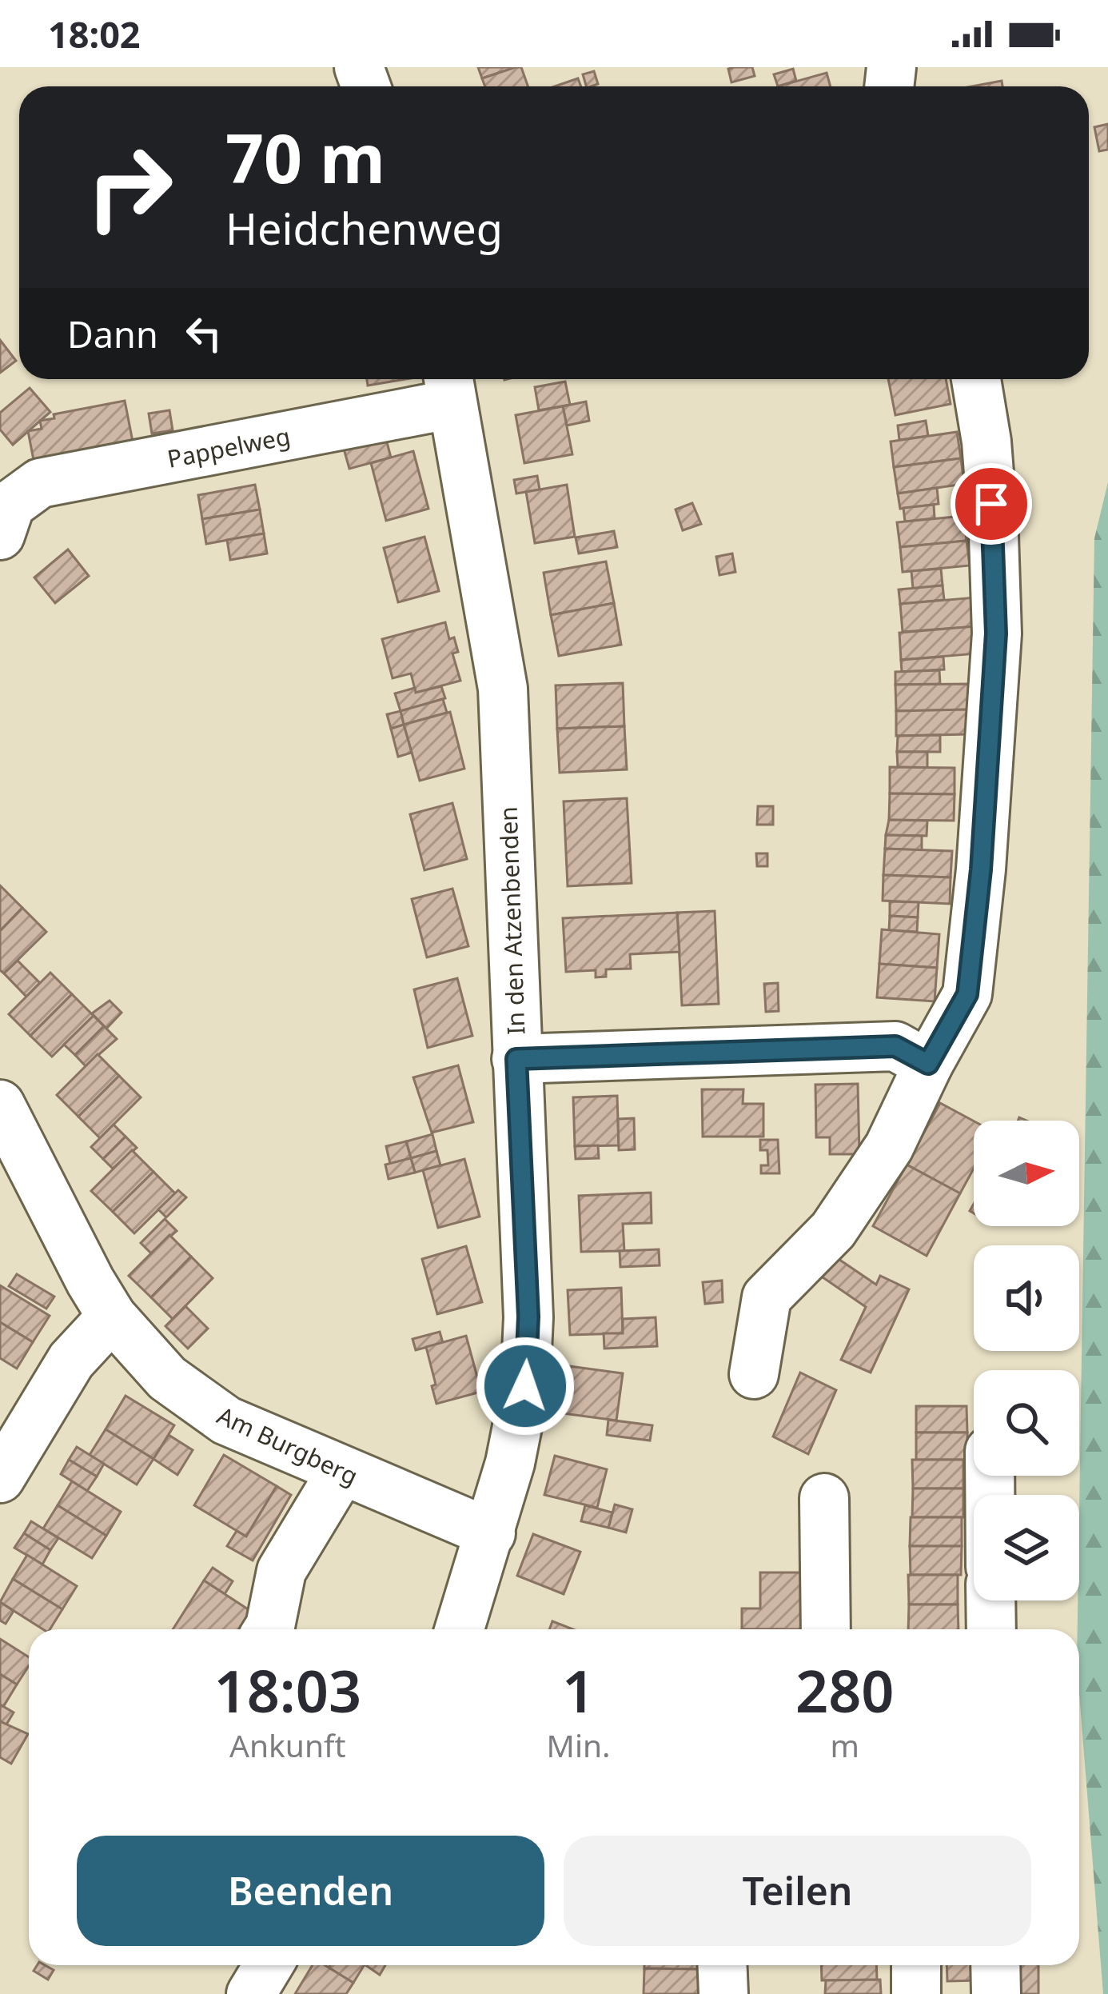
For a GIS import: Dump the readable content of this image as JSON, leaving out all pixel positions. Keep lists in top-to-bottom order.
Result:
{
  "streets": {
    "street": ["Pappelweg", "In den Atzenbenden", "Am Burgberg"]
  },
  "crossings": [
    ["Pappelweg", "In den Atzenbenden"],
    ["In den Atzenbenden", "Am Burgberg"]
  ],
  "north": "right",
  "page": {
    "status": "18:02",
    "turn": ["70 m", "Heidchenweg"],
    "then": "Dann",
    "eta": [
      "18:03",
      "Ankunft",
      "1",
      "Min.",
      "280",
      "m"
    ],
    "buttons": ["Beenden", "Teilen"]
  }
}
